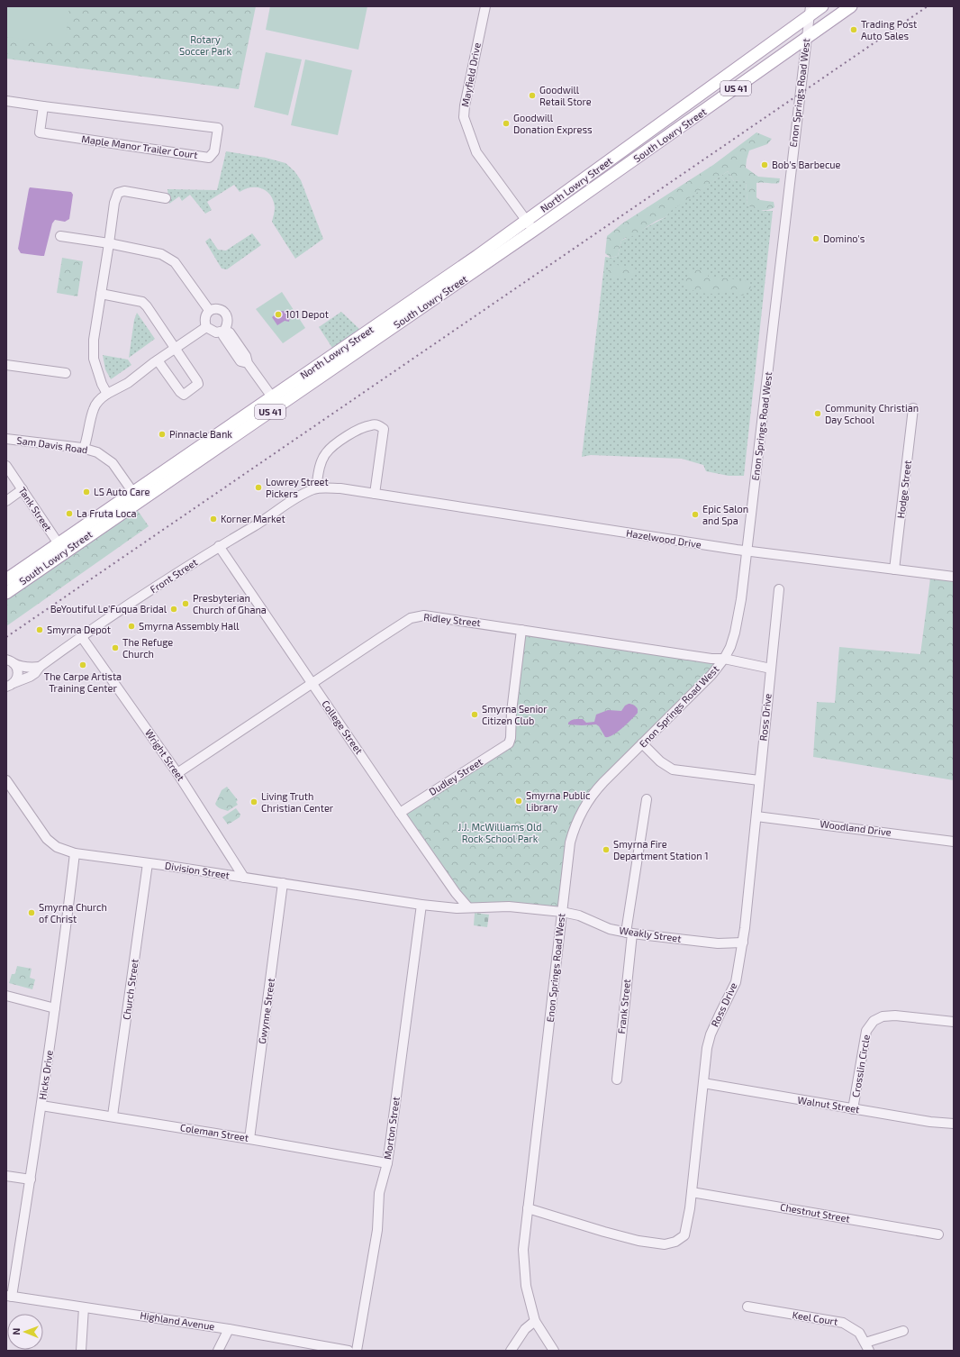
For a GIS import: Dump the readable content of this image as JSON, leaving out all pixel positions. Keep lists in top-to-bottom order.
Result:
{
  "streets": {
    "main road": ["US 41", "South Lowry Street", "North Lowry Street"],
    "street": [
      "Mayfield Drive",
      "Enon Springs Road West",
      "Maple Manor Trailer Court",
      "Sam Davis Road",
      "Hodge Street",
      "Tank Street",
      "Hazelwood Drive",
      "Front Street",
      "Ridley Street",
      "Ross Drive",
      "College Street",
      "Wright Street",
      "Dudley Street",
      "Woodland Drive",
      "Division Street",
      "Weakly Street",
      "Church Street",
      "Frank Street",
      "Gwynne Street",
      "Crosslin Circle",
      "Hicks Drive",
      "Walnut Street",
      "Morton Street",
      "Coleman Street",
      "Chestnut Street",
      "Keel Court",
      "Highland Avenue"
    ]
  },
  "crossings": [
    ["Mayfield Drive", "South Lowry Street"],
    ["Mayfield Drive", "North Lowry Street"],
    ["Enon Springs Road West", "South Lowry Street"],
    ["Enon Springs Road West", "North Lowry Street"],
    ["Enon Springs Road West", "Hazelwood Drive"],
    ["Enon Springs Road West", "Ridley Street"],
    ["Enon Springs Road West", "Ross Drive"],
    ["Enon Springs Road West", "Weakly Street"],
    ["South Lowry Street", "North Lowry Street"],
    ["South Lowry Street", "Sam Davis Road"],
    ["South Lowry Street", "Tank Street"],
    ["Hodge Street", "Hazelwood Drive"],
    ["Hazelwood Drive", "Front Street"],
    ["Hazelwood Drive", "College Street"],
    ["Front Street", "College Street"],
    ["Front Street", "Wright Street"],
    ["Ridley Street", "Ross Drive"],
    ["Ridley Street", "College Street"],
    ["Ridley Street", "Wright Street"],
    ["Ridley Street", "Dudley Street"],
    ["Ross Drive", "Woodland Drive"],
    ["Ross Drive", "Weakly Street"],
    ["Ross Drive", "Walnut Street"],
    ["Ross Drive", "Chestnut Street"],
    ["College Street", "Dudley Street"],
    ["Wright Street", "Division Street"],
    ["Division Street", "Church Street"],
    ["Division Street", "Gwynne Street"],
    ["Division Street", "Hicks Drive"],
    ["Division Street", "Morton Street"],
    ["Weakly Street", "Frank Street"],
    ["Church Street", "Coleman Street"],
    ["Gwynne Street", "Coleman Street"],
    ["Crosslin Circle", "Walnut Street"],
    ["Hicks Drive", "Coleman Street"],
    ["Hicks Drive", "Highland Avenue"],
    ["Morton Street", "Coleman Street"]
  ],
  "parks": ["Rotary Soccer Park", "J.J. McWilliams Old Rock School Park"],
  "places": [
    "Trading Post Auto Sales",
    "Goodwill Retail Store",
    "Goodwill Donation Express",
    "Bob's Barbecue",
    "Domino's",
    "101 Depot",
    "Community Christian Day School",
    "Pinnacle Bank",
    "Lowrey Street Pickers",
    "LS Auto Care",
    "La Fruta Loca",
    "Epic Salon and Spa",
    "Korner Market",
    "Presbyterian Church of Ghana",
    "BeYoutiful Le'Fuqua Bridal",
    "Smyrna Assembly Hall",
    "Smyrna Depot",
    "The Refuge Church",
    "The Carpe Artista Training Center",
    "Smyrna Senior Citizen Club",
    "Smyrna Public Library",
    "Living Truth Christian Center",
    "Smyrna Fire Department Station 1",
    "Smyrna Church of Christ"
  ],
  "north": "left"
}
